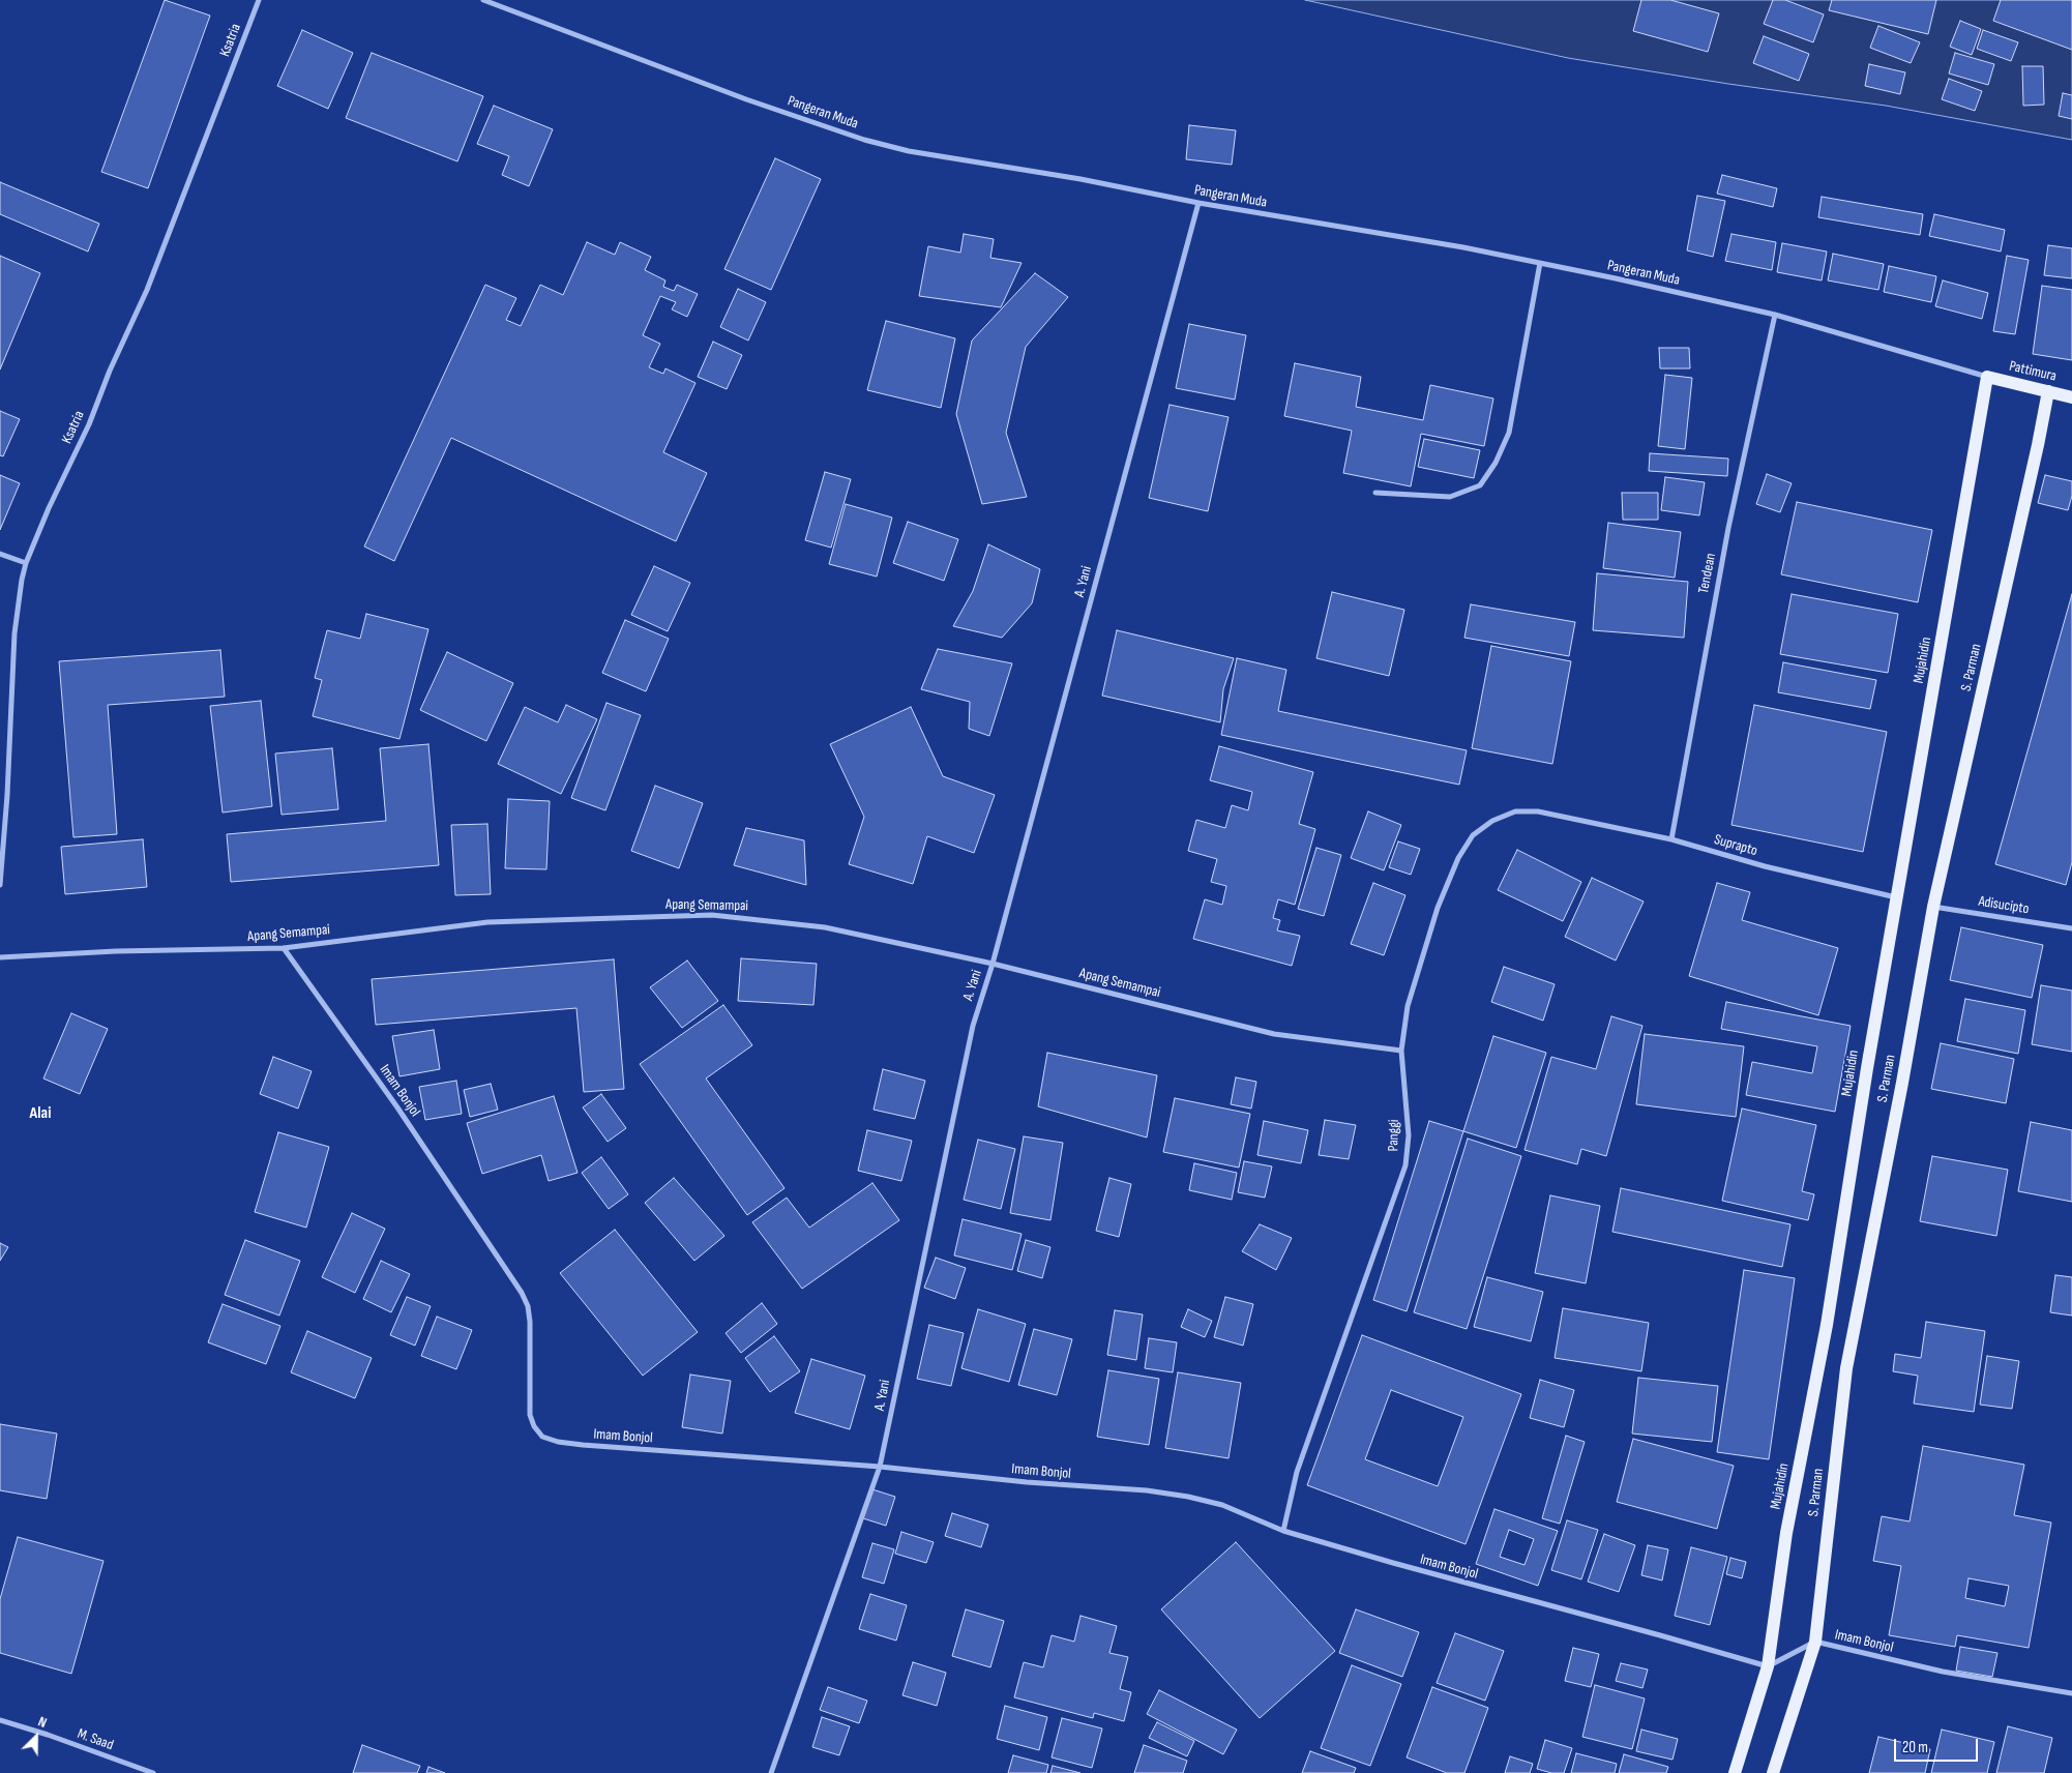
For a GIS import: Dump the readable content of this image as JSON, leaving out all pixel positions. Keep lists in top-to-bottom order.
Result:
{
  "streets": {
    "main road": ["Pattimura", "Mujahidin", "S. Parman"],
    "street": [
      "Ksatria",
      "Pangeran Muda",
      "Tendean",
      "A. Yani",
      "Suprapto",
      "Apang Semampai",
      "Adisucipto",
      "Imam Bonjol",
      "Panggi",
      "M. Saad"
    ]
  },
  "crossings": [
    ["Pangeran Muda", "Pattimura"],
    ["Pangeran Muda", "Tendean"],
    ["Pangeran Muda", "A. Yani"],
    ["Pangeran Muda", "Mujahidin"],
    ["Pattimura", "Mujahidin"],
    ["Pattimura", "S. Parman"],
    ["Tendean", "Suprapto"],
    ["A. Yani", "Apang Semampai"],
    ["A. Yani", "Imam Bonjol"],
    ["Mujahidin", "Suprapto"],
    ["Mujahidin", "Imam Bonjol"],
    ["S. Parman", "Adisucipto"],
    ["S. Parman", "Imam Bonjol"],
    ["Suprapto", "Panggi"],
    ["Apang Semampai", "Imam Bonjol"],
    ["Apang Semampai", "Panggi"],
    ["Imam Bonjol", "Panggi"]
  ],
  "districts": ["Alai"],
  "scale_bar": "20 m",
  "north": "top right"
}
